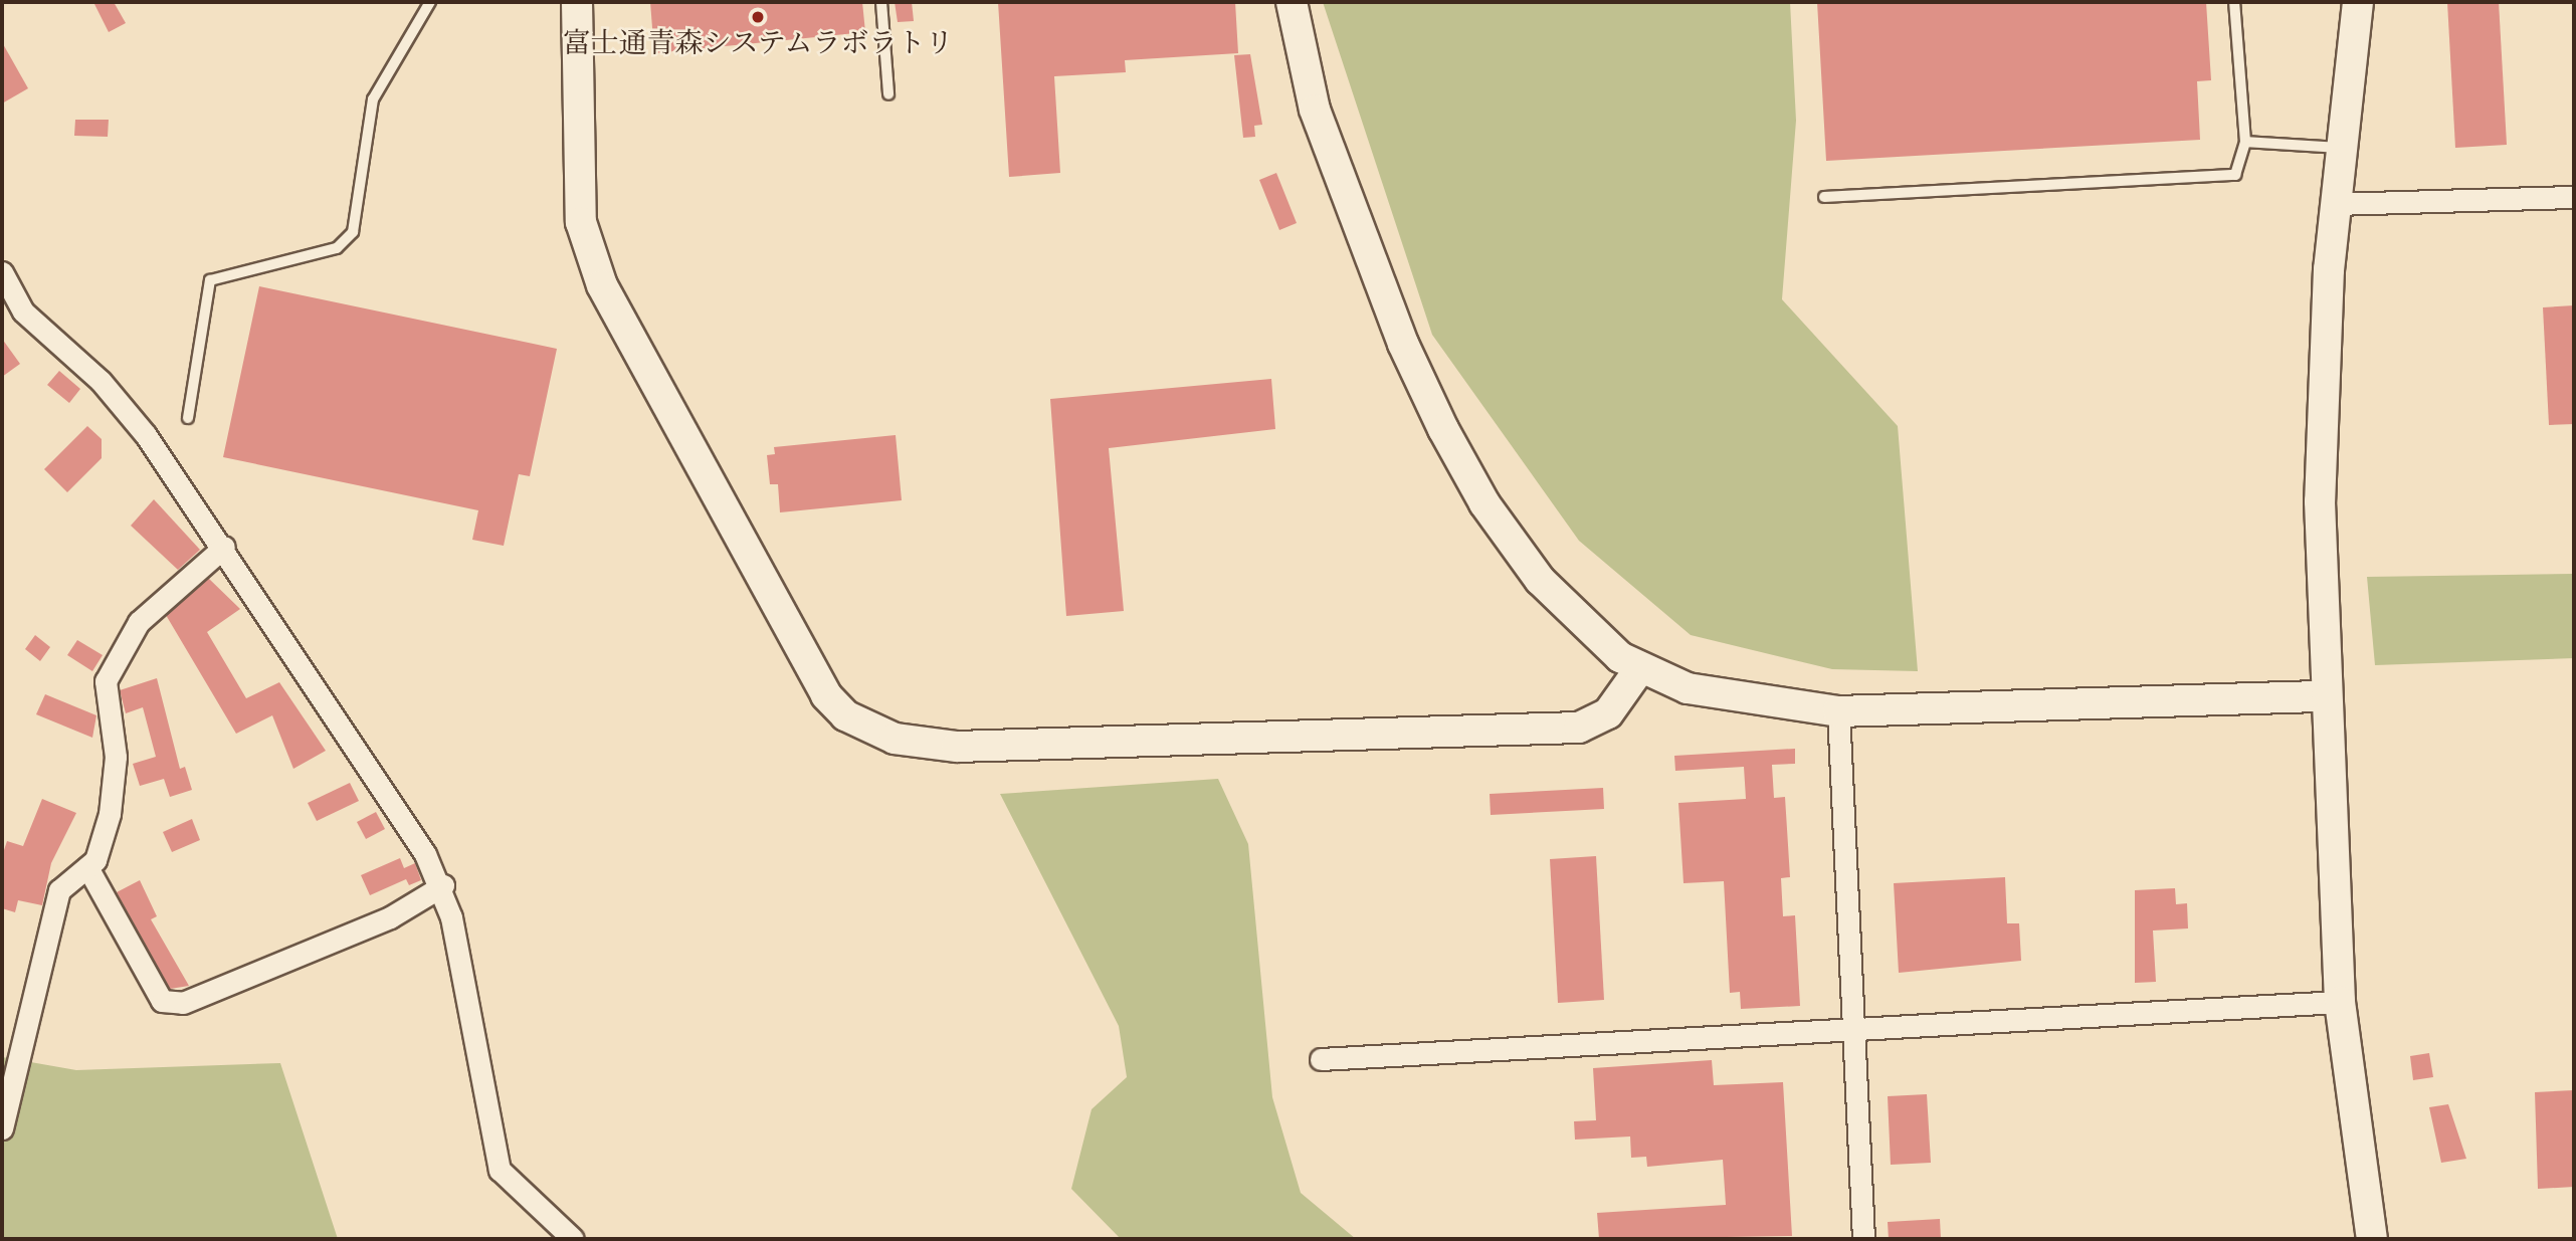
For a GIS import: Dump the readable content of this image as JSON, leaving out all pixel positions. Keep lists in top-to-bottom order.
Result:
{
  "places": ["富士通青森システムラボラトリ"]
}
